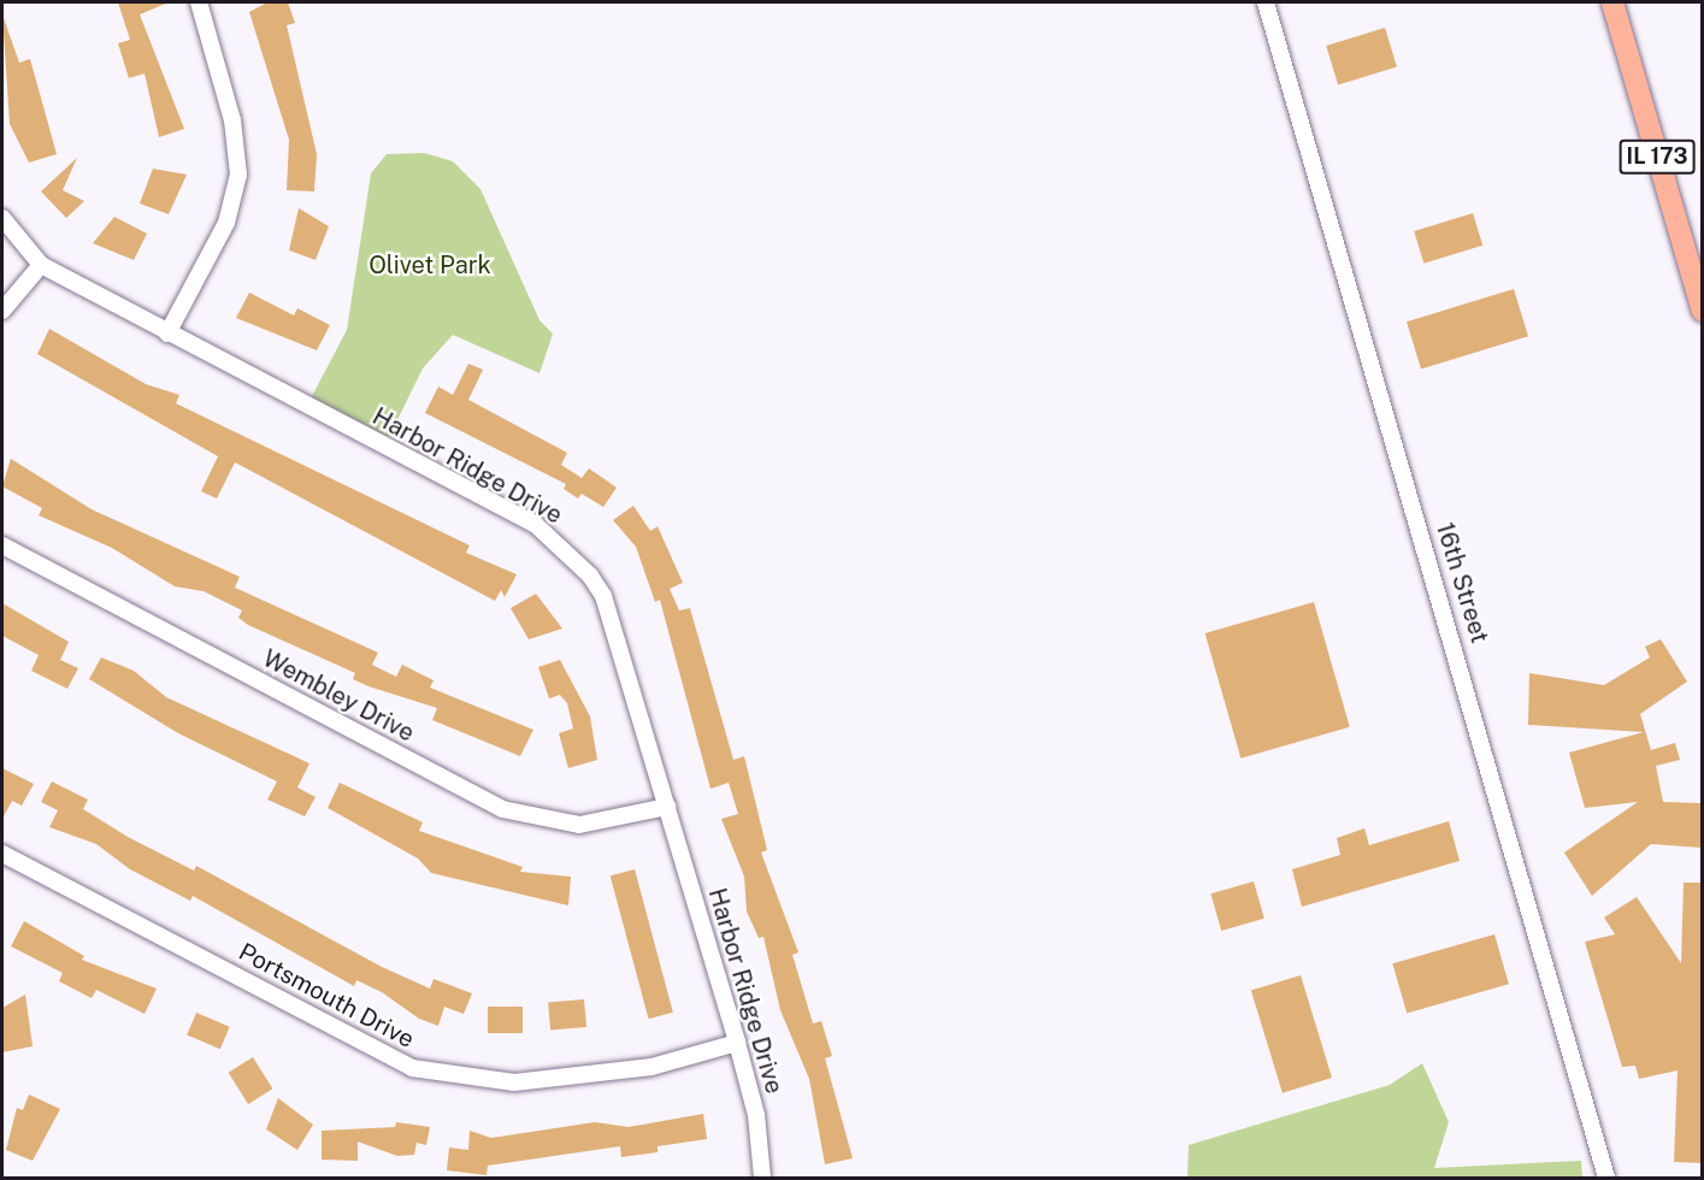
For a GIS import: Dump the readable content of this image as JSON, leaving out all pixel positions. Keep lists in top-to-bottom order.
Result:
{
  "streets": {
    "main road": ["IL 173"],
    "street": [
      "Harbor Ridge Drive",
      "16th Street",
      "Wembley Drive",
      "Portsmouth Drive"
    ]
  },
  "crossings": [
    ["Harbor Ridge Drive", "Wembley Drive"],
    ["Harbor Ridge Drive", "Portsmouth Drive"]
  ],
  "parks": ["Olivet Park"]
}
